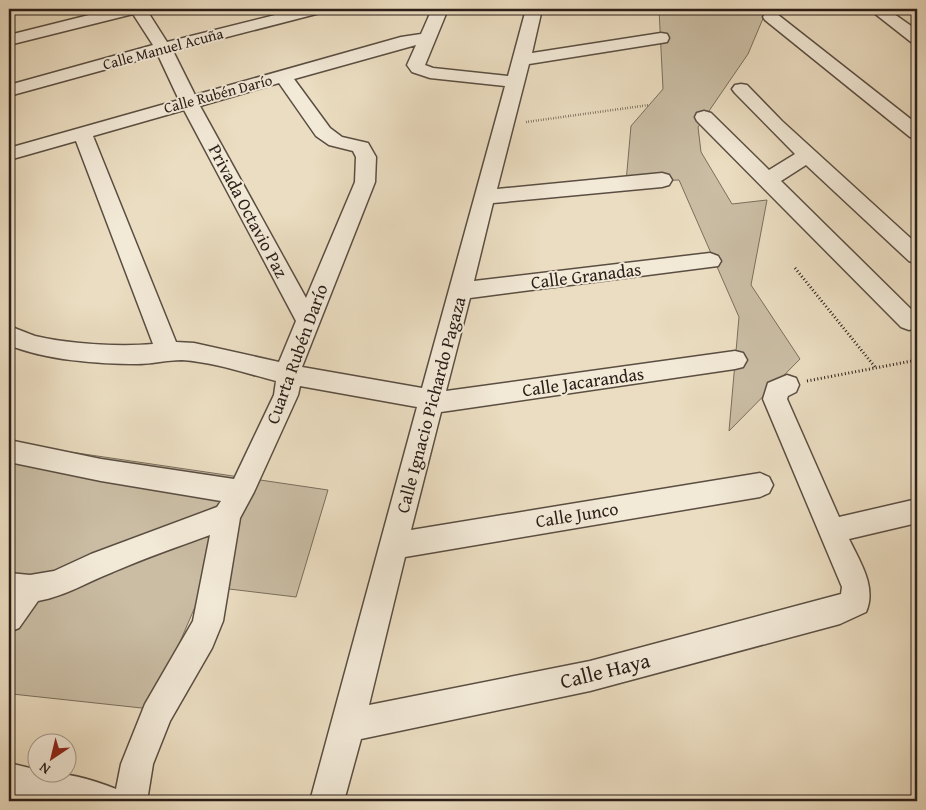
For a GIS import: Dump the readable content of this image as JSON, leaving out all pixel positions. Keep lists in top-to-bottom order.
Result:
{
  "streets": {
    "street": [
      "Calle Manuel Acuña",
      "Calle Rubén Darío",
      "Privada Octavio Paz",
      "Calle Granadas",
      "Cuarta Rubén Darío",
      "Calle Jacarandas",
      "Calle Ignacio Pichardo Pagaza",
      "Calle Junco",
      "Calle Haya"
    ]
  },
  "crossings": [
    ["Calle Manuel Acuña", "Privada Octavio Paz"],
    ["Calle Rubén Darío", "Privada Octavio Paz"],
    ["Calle Rubén Darío", "Cuarta Rubén Darío"],
    ["Privada Octavio Paz", "Cuarta Rubén Darío"],
    ["Calle Granadas", "Calle Ignacio Pichardo Pagaza"],
    ["Cuarta Rubén Darío", "Calle Jacarandas"],
    ["Calle Jacarandas", "Calle Ignacio Pichardo Pagaza"],
    ["Calle Ignacio Pichardo Pagaza", "Calle Junco"],
    ["Calle Ignacio Pichardo Pagaza", "Calle Haya"]
  ],
  "north": "bottom left"
}
